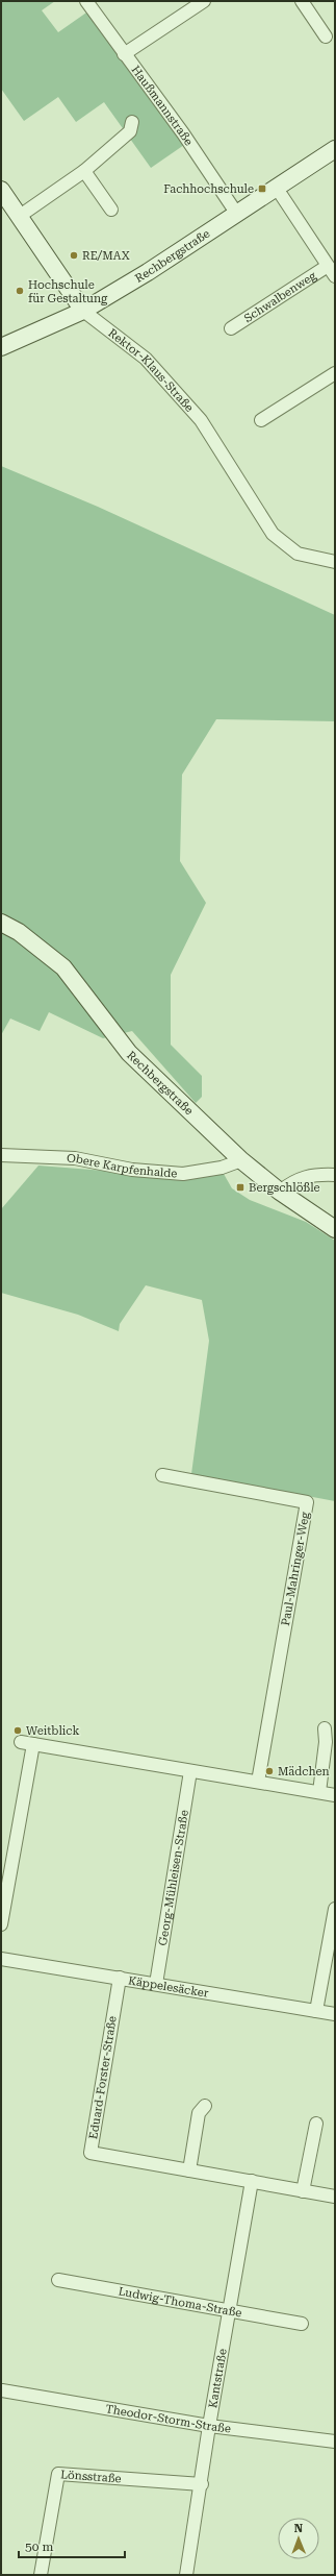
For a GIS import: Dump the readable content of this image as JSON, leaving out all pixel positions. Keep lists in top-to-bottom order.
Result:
{
  "streets": {
    "main road": ["Rechbergstraße", "Rektor-Klaus-Straße"],
    "street": [
      "Haußmannstraße",
      "Schwalbenweg",
      "Obere Karpfenhalde",
      "Paul-Mahringer-Weg",
      "Georg-Mühleisen-Straße",
      "Käppelesäcker",
      "Eduard-Forster-Straße",
      "Ludwig-Thoma-Straße",
      "Kantstraße",
      "Theodor-Storm-Straße",
      "Lönsstraße"
    ]
  },
  "crossings": [
    ["Haußmannstraße", "Rechbergstraße"],
    ["Rechbergstraße", "Rektor-Klaus-Straße"],
    ["Rechbergstraße", "Obere Karpfenhalde"],
    ["Georg-Mühleisen-Straße", "Käppelesäcker"],
    ["Käppelesäcker", "Eduard-Forster-Straße"],
    ["Eduard-Forster-Straße", "Kantstraße"],
    ["Ludwig-Thoma-Straße", "Kantstraße"],
    ["Kantstraße", "Theodor-Storm-Straße"],
    ["Kantstraße", "Lönsstraße"]
  ],
  "places": {
    "transit": ["Fachhochschule", "Bergschlößle"],
    "other": [
      "RE/MAX",
      "Hochschule für Gestaltung",
      "Weitblick",
      "Mädchen"
    ]
  },
  "scale_bar": "50 m",
  "north": "top"
}
